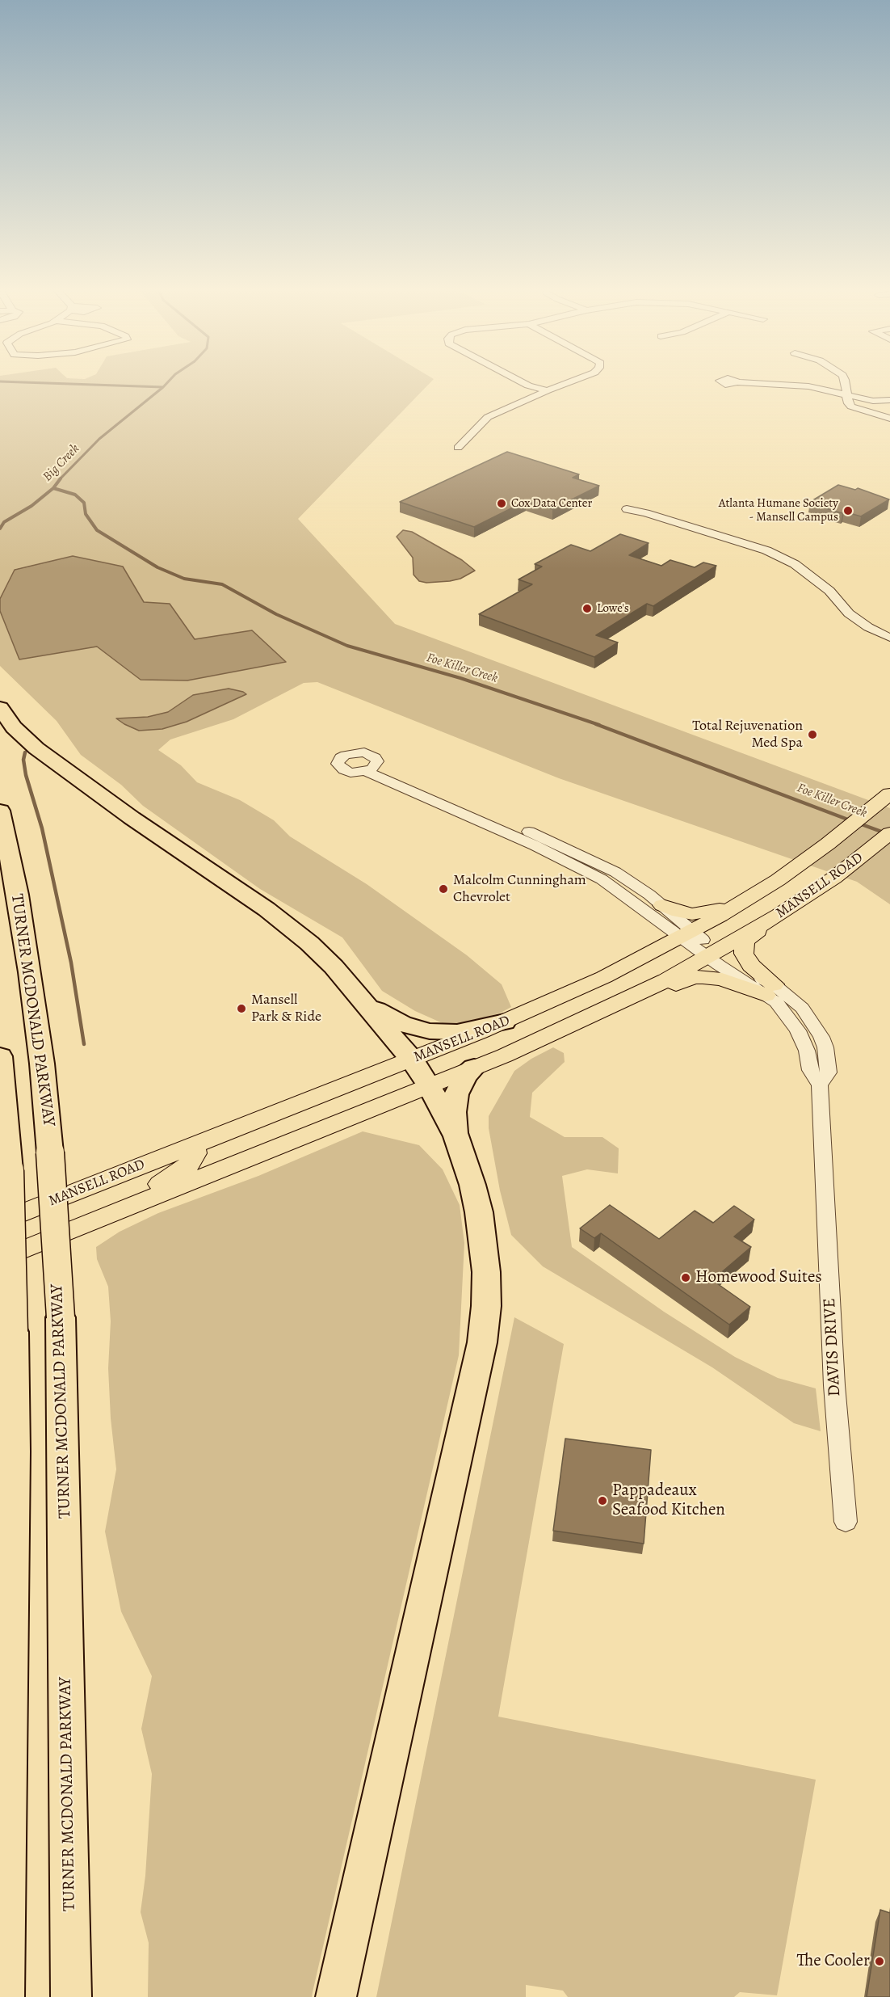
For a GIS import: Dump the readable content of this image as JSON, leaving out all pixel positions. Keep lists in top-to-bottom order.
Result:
{
  "streets": {
    "highway": ["TURNER MCDONALD PARKWAY"],
    "main road": ["MANSELL ROAD"],
    "street": ["DAVIS DRIVE"]
  },
  "crossings": [
    ["MANSELL ROAD", "DAVIS DRIVE"]
  ],
  "water": ["Big Creek", "Foe Killer Creek"],
  "places": [
    "Cox Data Center",
    "Atlanta Humane Society - Mansell Campus",
    "Lowe's",
    "Total Rejuvenation Med Spa",
    "Malcolm Cunningham Chevrolet",
    "Mansell Park & Ride",
    "Homewood Suites",
    "Pappadeaux Seafood Kitchen",
    "The Cooler"
  ]
}
